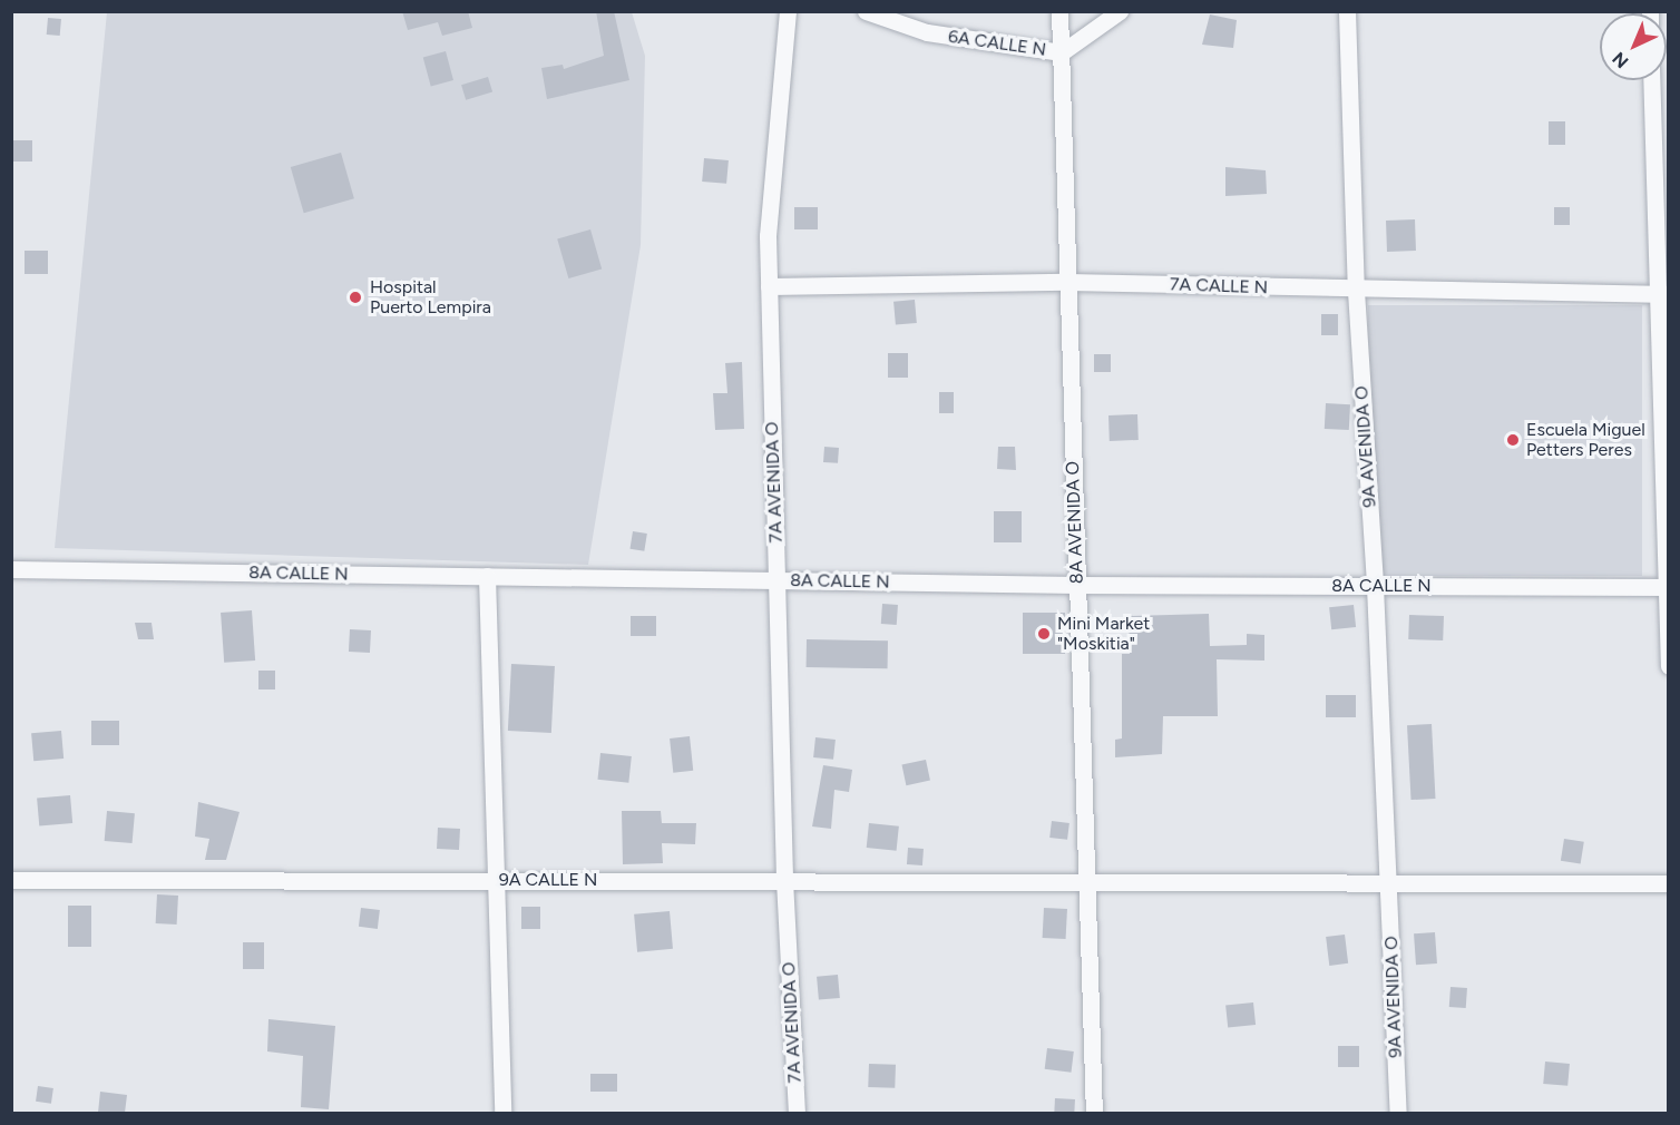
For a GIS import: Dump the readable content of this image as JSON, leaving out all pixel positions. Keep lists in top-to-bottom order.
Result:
{
  "streets": {
    "street": [
      "6A CALLE N",
      "7A CALLE N",
      "9A AVENIDA O",
      "7A AVENIDA O",
      "8A AVENIDA O",
      "8A CALLE N",
      "9A CALLE N"
    ]
  },
  "crossings": [
    ["6A CALLE N", "8A AVENIDA O"],
    ["7A CALLE N", "9A AVENIDA O"],
    ["7A CALLE N", "7A AVENIDA O"],
    ["7A CALLE N", "8A AVENIDA O"],
    ["9A AVENIDA O", "8A CALLE N"],
    ["7A AVENIDA O", "8A CALLE N"],
    ["7A AVENIDA O", "9A CALLE N"],
    ["8A AVENIDA O", "8A CALLE N"],
    ["8A AVENIDA O", "9A CALLE N"]
  ],
  "places": ["Hospital Puerto Lempira", "Escuela Miguel Petters Peres", "Mini Market \"Moskitia\""],
  "north": "bottom left"
}
